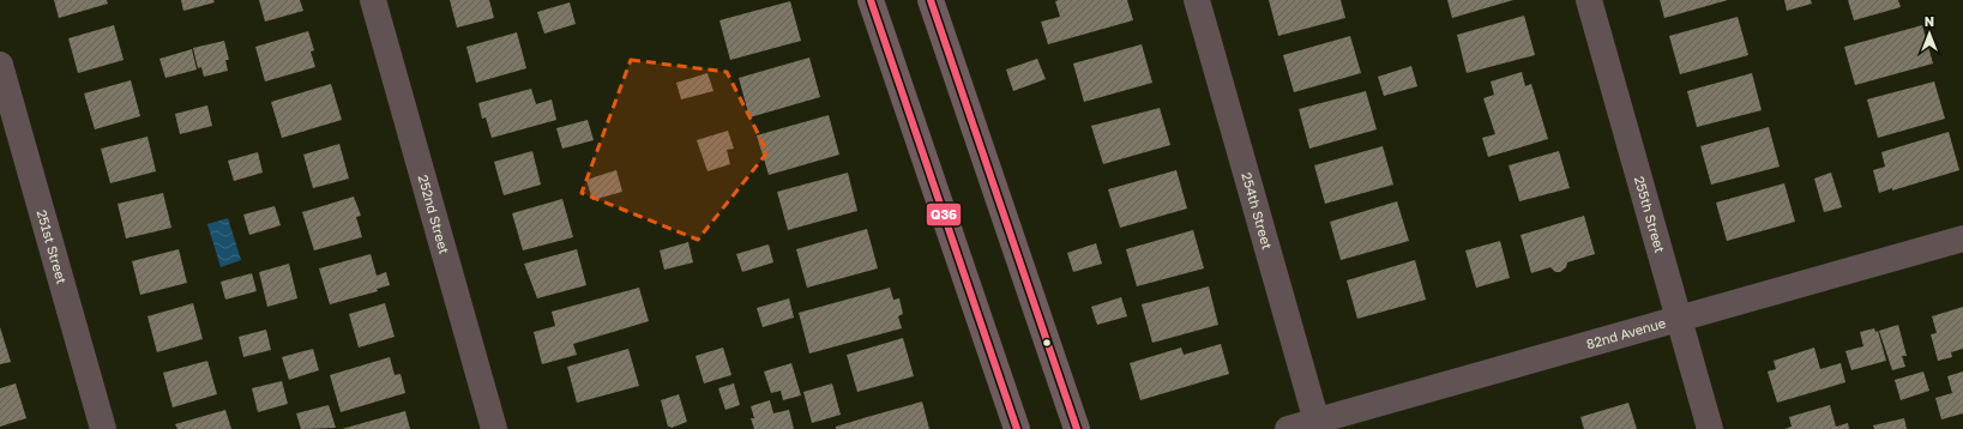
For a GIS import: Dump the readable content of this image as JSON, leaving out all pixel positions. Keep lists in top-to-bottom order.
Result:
{
  "streets": {
    "street": [
      "254th Street",
      "252nd Street",
      "255th Street",
      "251st Street",
      "82nd Avenue"
    ]
  },
  "crossings": [
    ["254th Street", "82nd Avenue"],
    ["255th Street", "82nd Avenue"]
  ],
  "lines": ["transit line Q36"],
  "north": "top"
}
